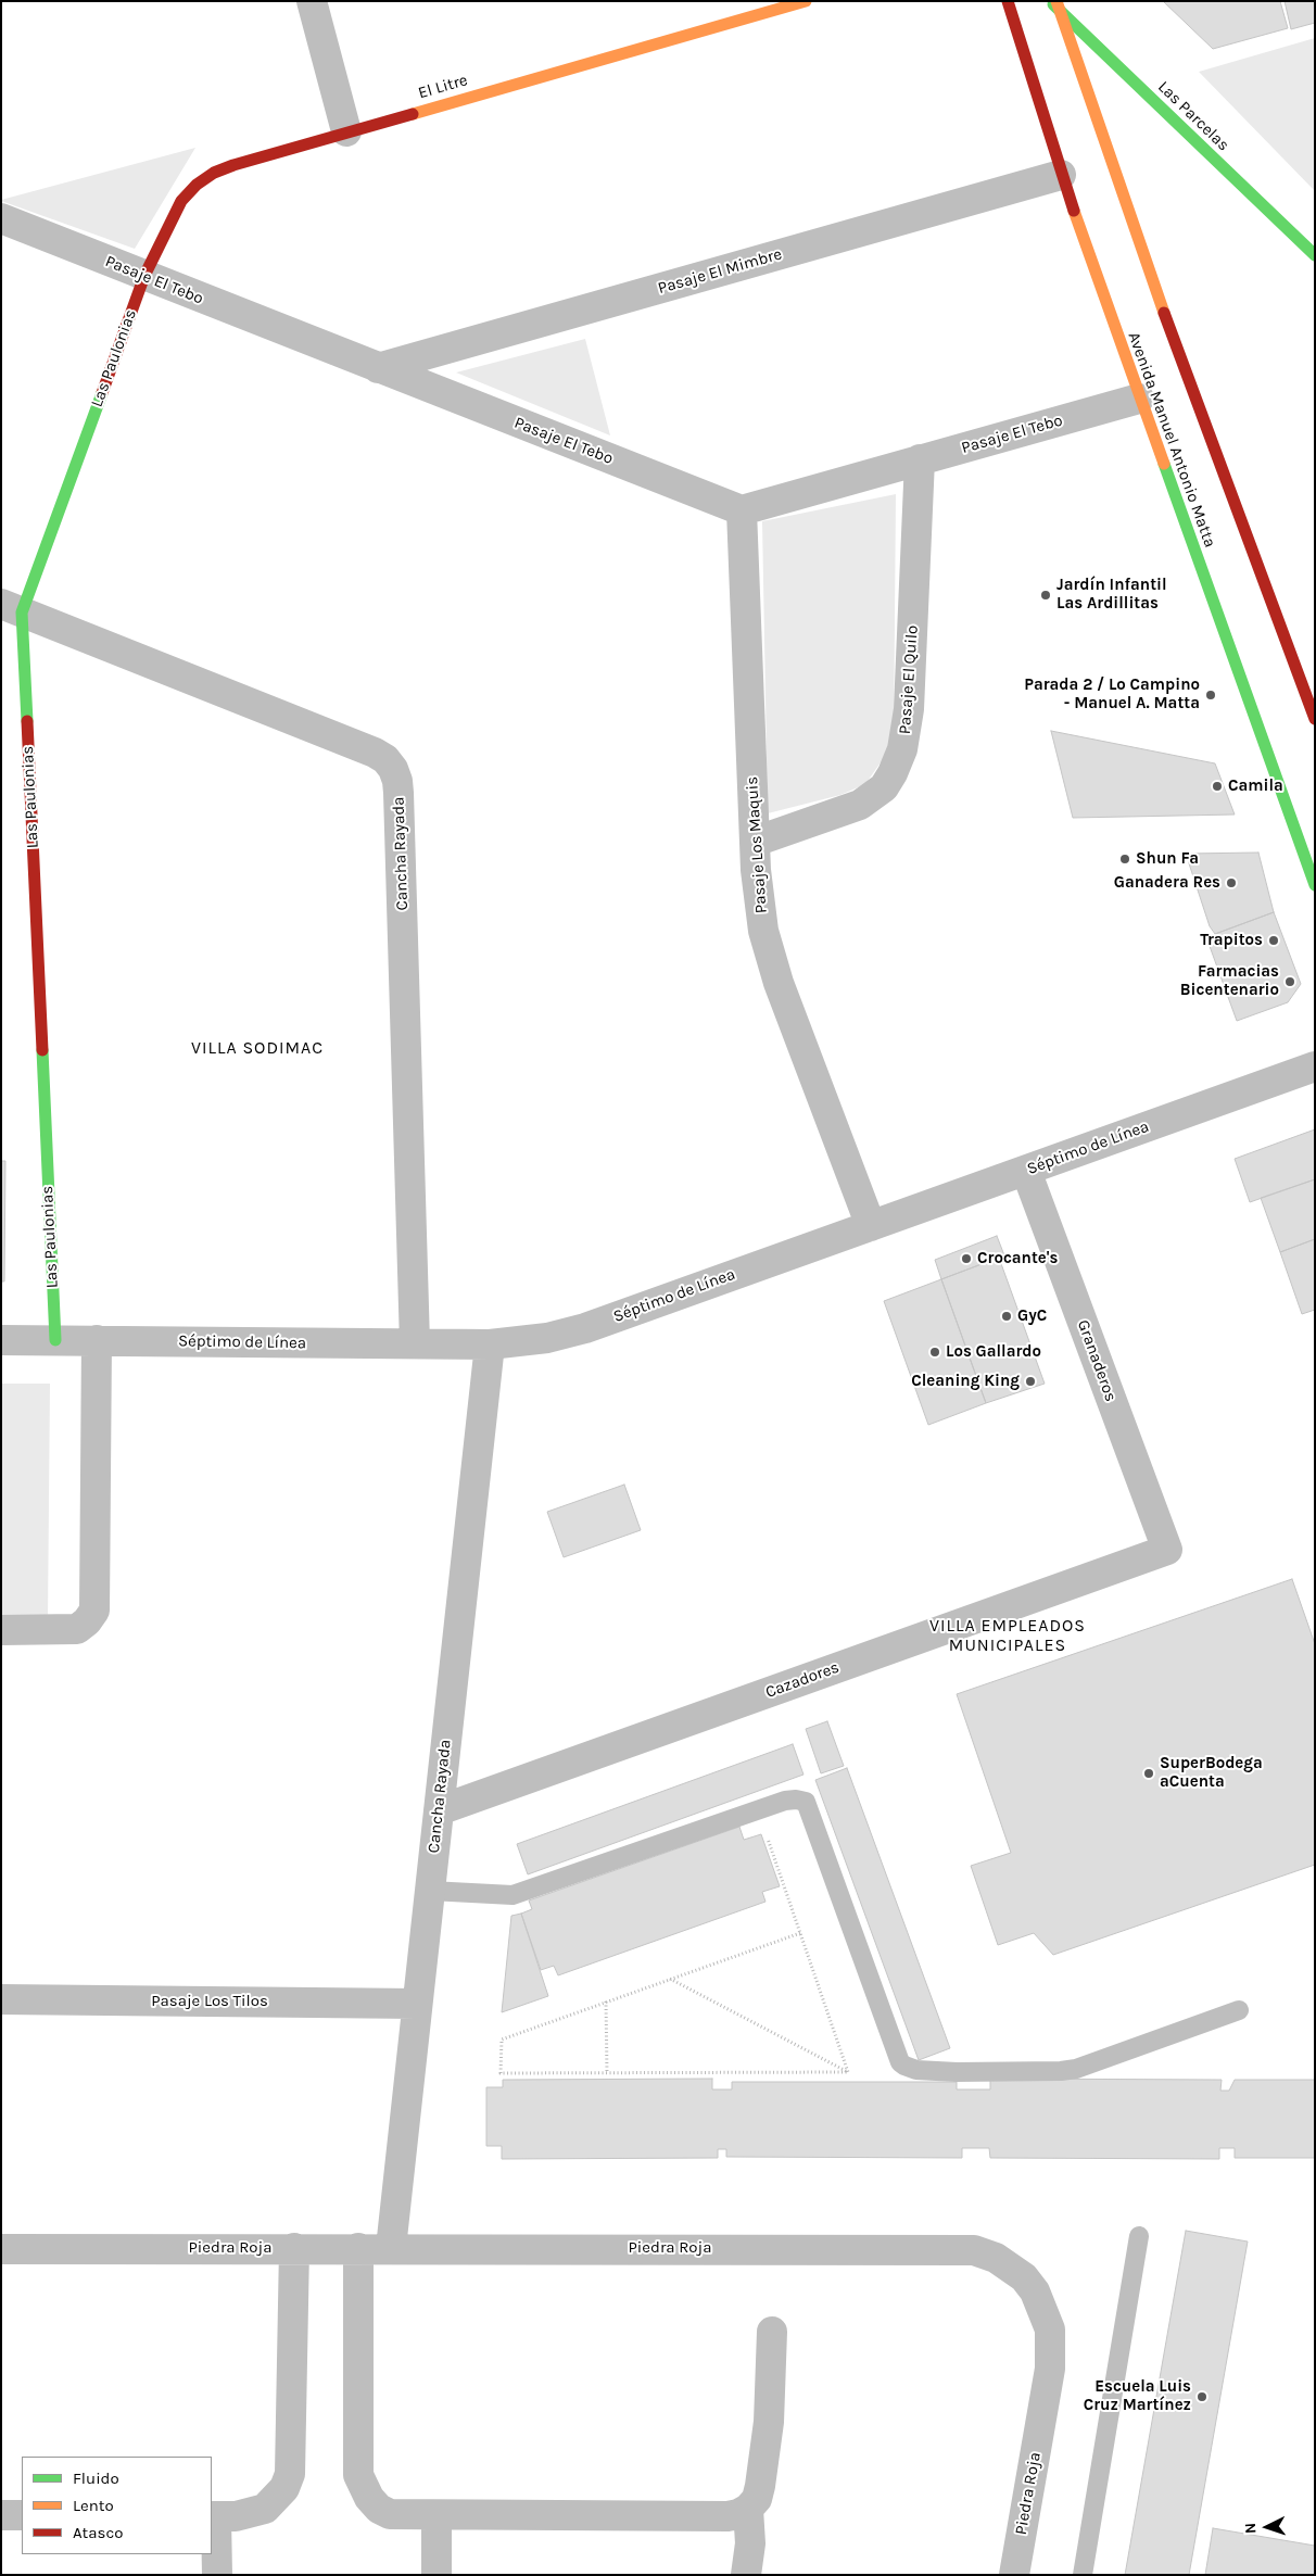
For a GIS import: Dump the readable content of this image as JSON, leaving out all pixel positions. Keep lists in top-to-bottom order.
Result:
{
  "streets": {
    "street": [
      "El Litre",
      "Las Parcelas",
      "Pasaje El Mimbre",
      "Pasaje El Tebo",
      "Las Paulonias",
      "Avenida Manuel Antonio Matta",
      "Pasaje El Quilo",
      "Pasaje Los Maquis",
      "Cancha Rayada",
      "Séptimo de Línea",
      "Granaderos",
      "Cazadores",
      "Pasaje Los Tilos",
      "Piedra Roja"
    ]
  },
  "crossings": [
    ["El Litre", "Pasaje El Tebo"],
    ["El Litre", "Las Paulonias"],
    ["Pasaje El Mimbre", "Pasaje El Tebo"],
    ["Pasaje El Mimbre", "Avenida Manuel Antonio Matta"],
    ["Pasaje El Tebo", "Las Paulonias"],
    ["Pasaje El Tebo", "Avenida Manuel Antonio Matta"],
    ["Pasaje El Tebo", "Pasaje El Quilo"],
    ["Pasaje El Tebo", "Pasaje Los Maquis"],
    ["Las Paulonias", "Cancha Rayada"],
    ["Las Paulonias", "Séptimo de Línea"],
    ["Pasaje El Quilo", "Pasaje Los Maquis"],
    ["Pasaje Los Maquis", "Séptimo de Línea"],
    ["Cancha Rayada", "Séptimo de Línea"],
    ["Cancha Rayada", "Cazadores"],
    ["Cancha Rayada", "Pasaje Los Tilos"],
    ["Cancha Rayada", "Piedra Roja"],
    ["Séptimo de Línea", "Granaderos"],
    ["Granaderos", "Cazadores"]
  ],
  "districts": ["VILLA SODIMAC", "VILLA EMPLEADOS MUNICIPALES"],
  "places": [
    "Jardín Infantil Las Ardillitas",
    "Parada 2 / Lo Campino - Manuel A. Matta",
    "Camila",
    "Shun Fa",
    "Ganadera Res",
    "Trapitos",
    "Farmacias Bicentenario",
    "Crocante's",
    "GyC",
    "Los Gallardo",
    "Cleaning King",
    "SuperBodega aCuenta",
    "Escuela Luis Cruz Martínez"
  ],
  "legend": ["Fluido", "Lento", "Atasco"],
  "north": "left"
}
